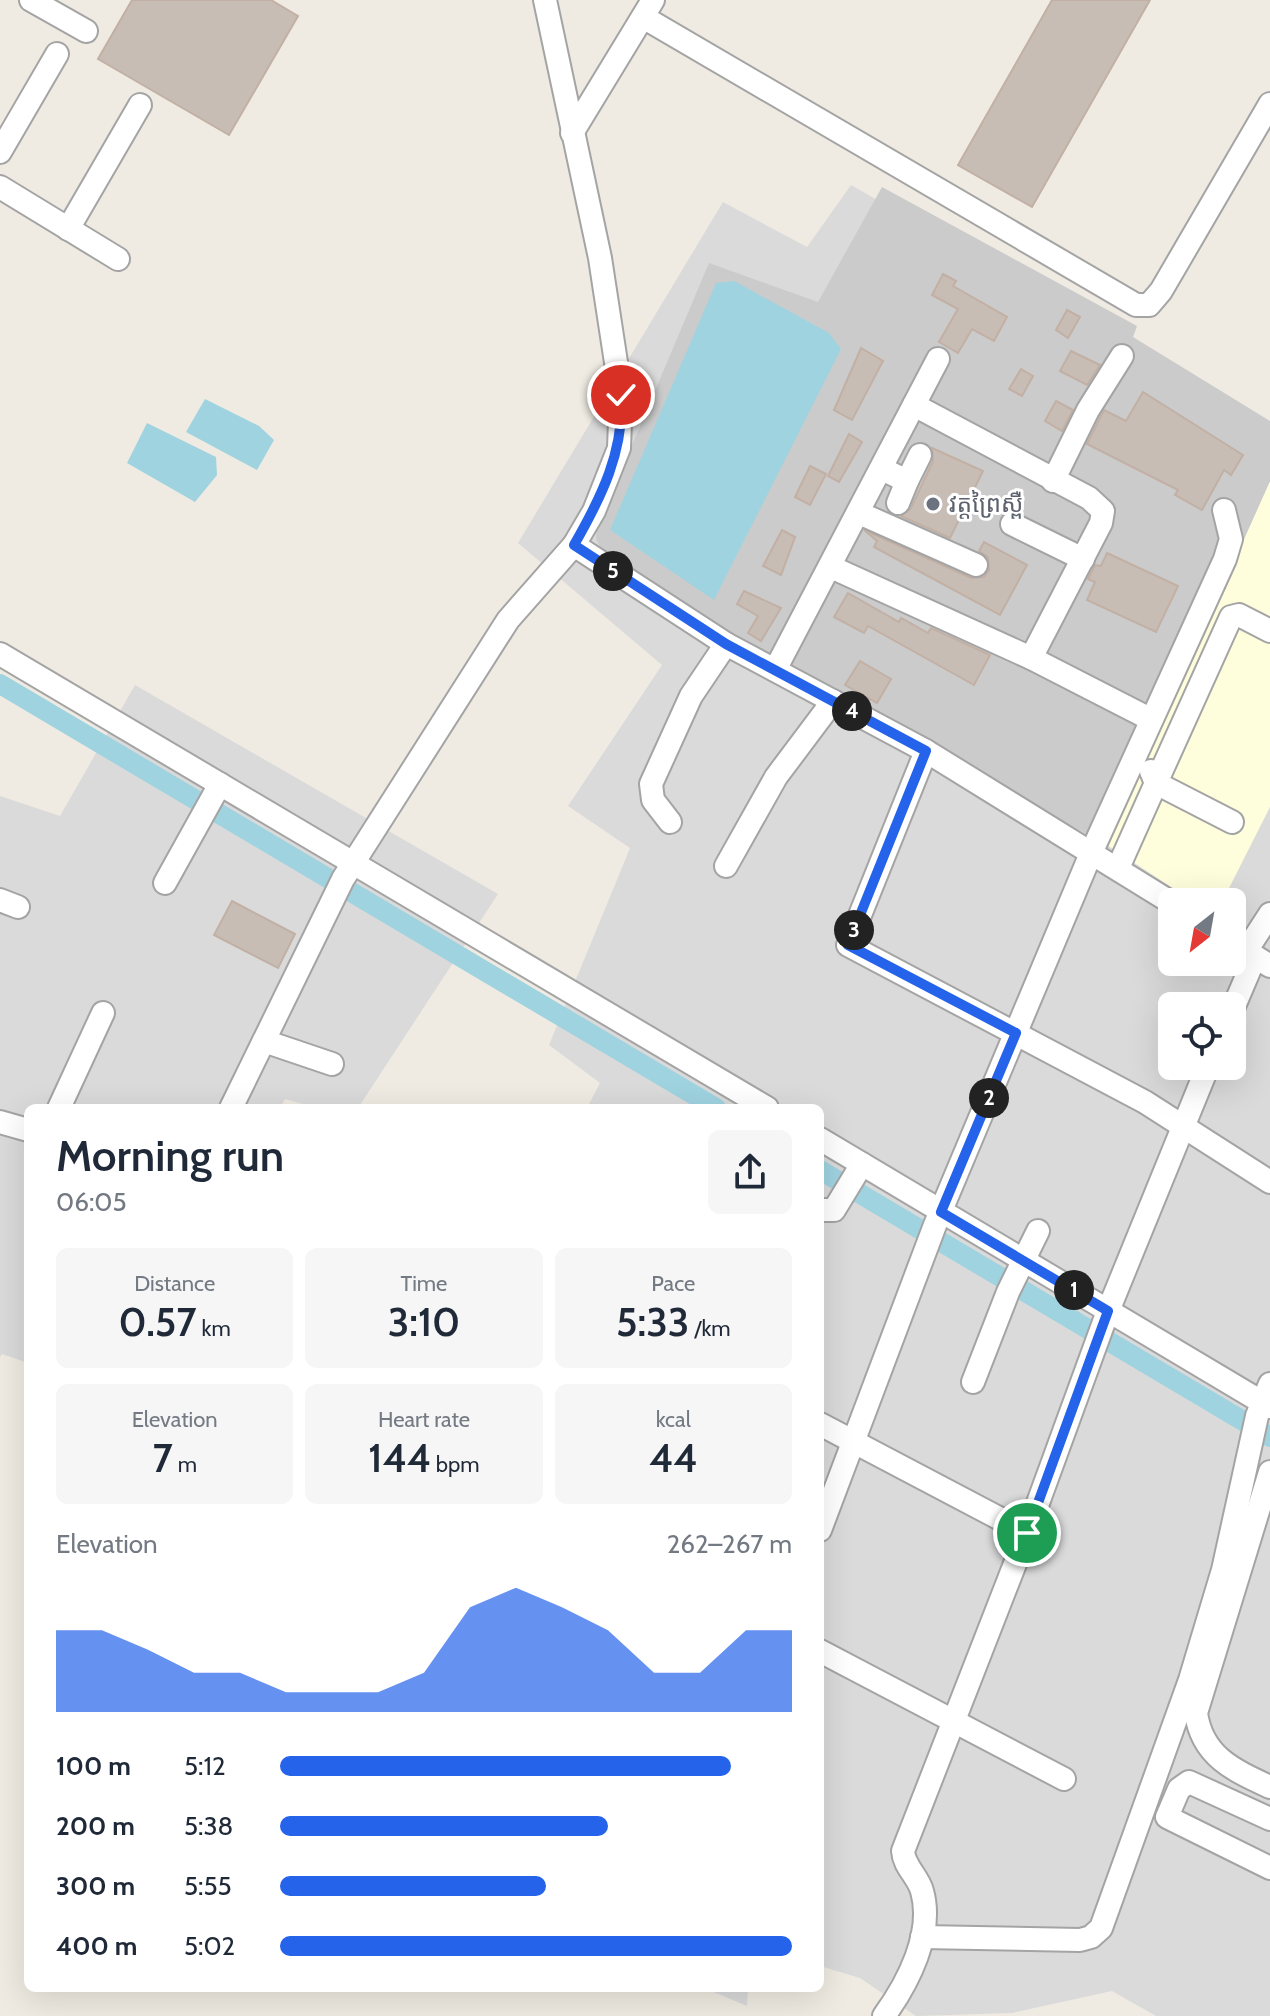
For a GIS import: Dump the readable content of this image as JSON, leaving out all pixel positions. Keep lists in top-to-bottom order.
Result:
{
  "places": ["វត្តព្រៃស្ពឺ"],
  "north": "bottom left",
  "page": {
    "pins": [
      "5",
      "4",
      "3",
      "2",
      "1"
    ],
    "heading": ["Morning run", "06:05"],
    "stats": [
      ["Distance", "0.57 km"],
      ["Time", "3:10"],
      ["Pace", "5:33 /km"],
      ["Elevation", "7 m"],
      ["Heart rate", "144 bpm"],
      ["kcal", "44"]
    ],
    "chart": ["Elevation", "262–267 m"],
    "list": [
      {
        "name": "100 m",
        "note": "5:12"
      },
      {
        "name": "200 m",
        "note": "5:38"
      },
      {
        "name": "300 m",
        "note": "5:55"
      },
      {
        "name": "400 m",
        "note": "5:02"
      }
    ]
  }
}
